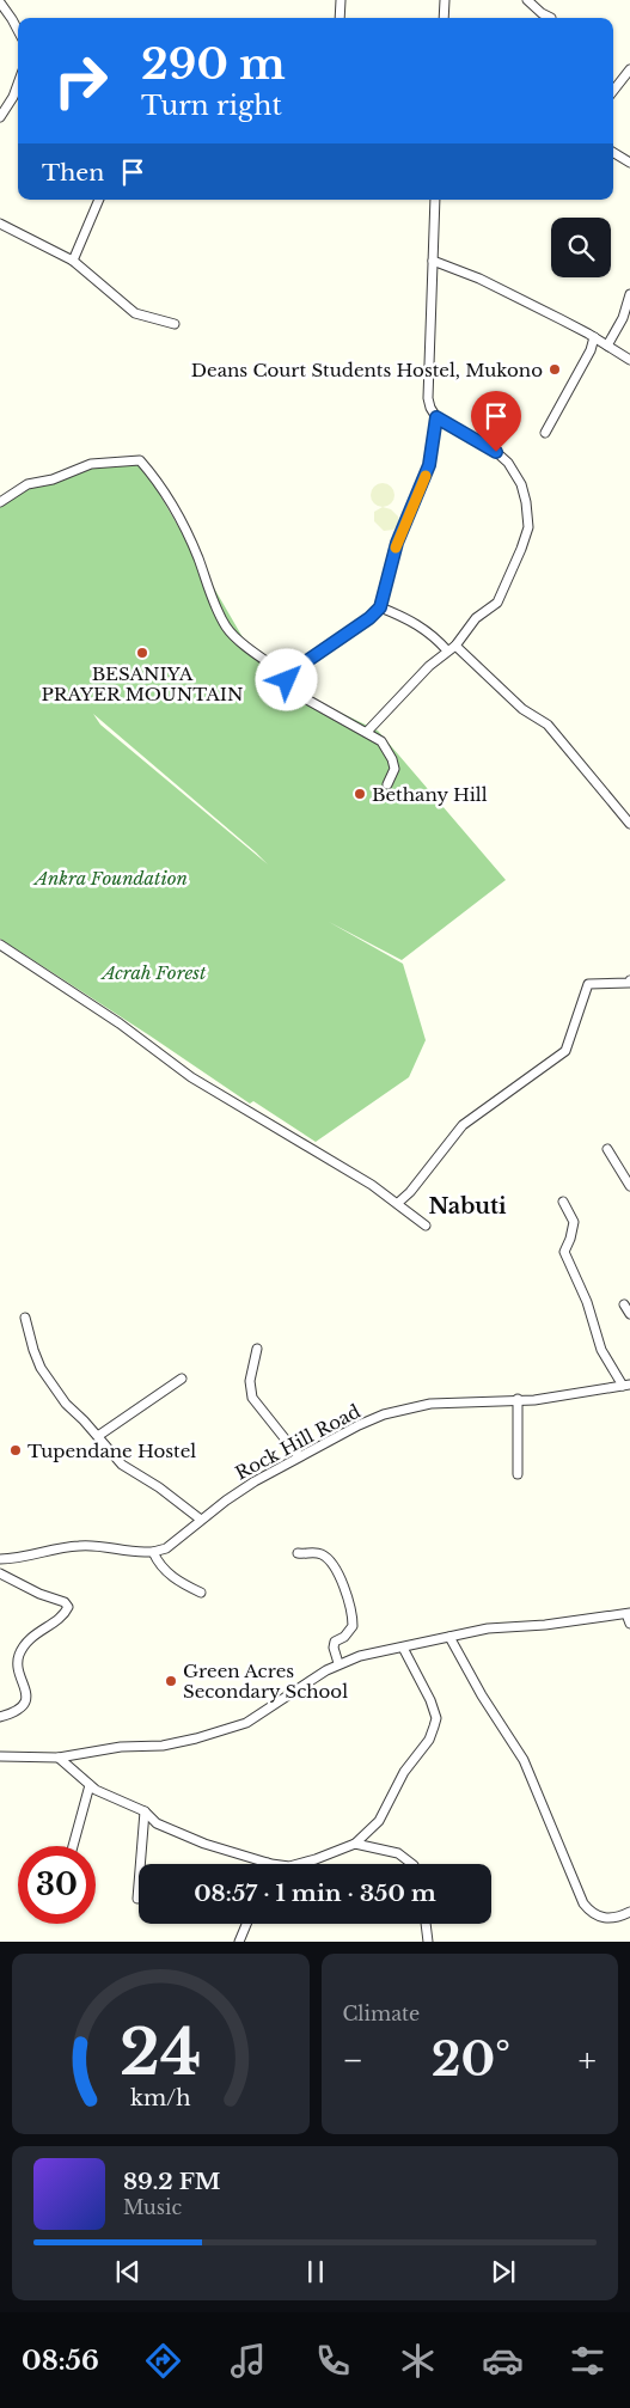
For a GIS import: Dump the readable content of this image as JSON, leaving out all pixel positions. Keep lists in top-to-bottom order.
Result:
{
  "streets": {
    "street": ["Rock Hill Road"]
  },
  "districts": ["Nabuti"],
  "parks": ["Ankra Foundation", "Acrah Forest"],
  "places": [
    "Deans Court Students Hostel, Mukono",
    "BESANIYA PRAYER MOUNTAIN",
    "Bethany Hill",
    "Tupendane Hostel",
    "Green Acres Secondary School"
  ],
  "page": {
    "turn": ["290 m", "Turn right"],
    "then": "Then",
    "limit": "30",
    "trip": "08:57 · 1 min · 350 m",
    "tile": "Climate",
    "heat": ["−", "20°", "+"],
    "song": ["89.2 FM", "Music"],
    "tabs": "08:56",
    "gauge": ["24", "km/h"]
  }
}
